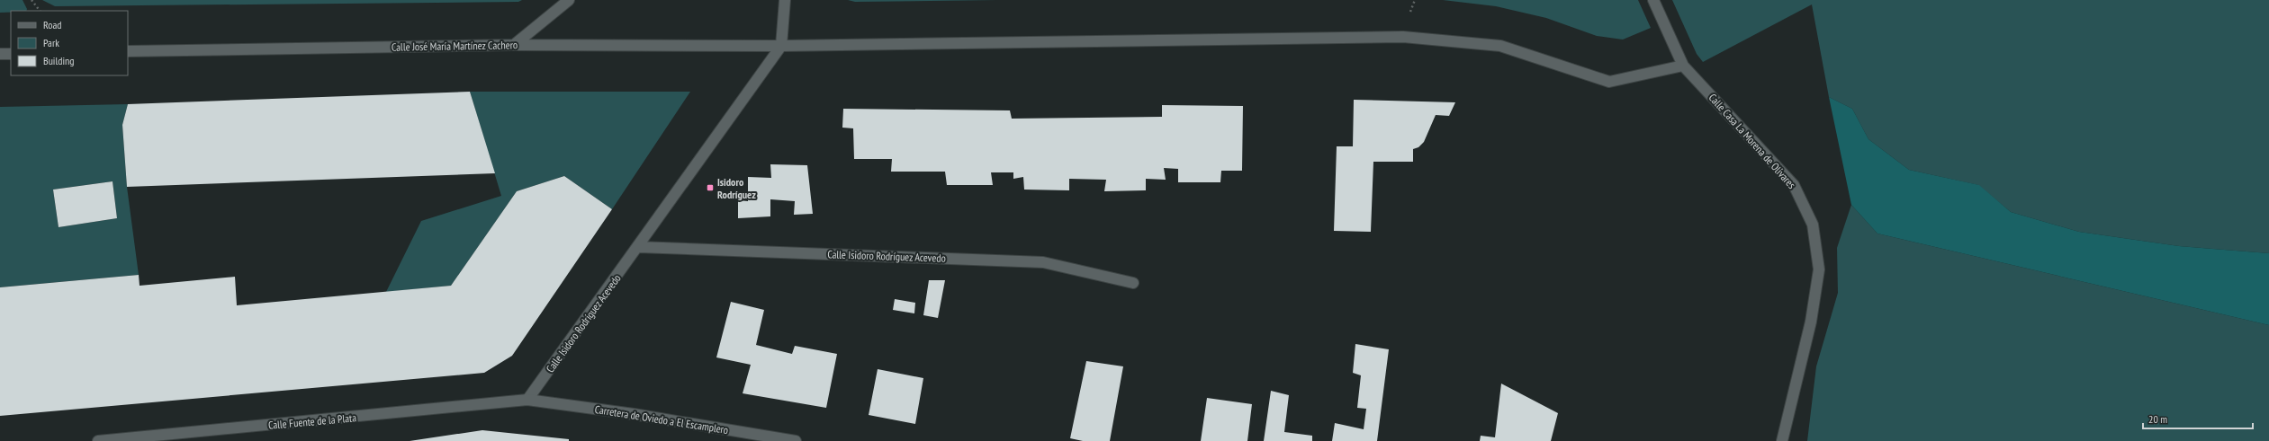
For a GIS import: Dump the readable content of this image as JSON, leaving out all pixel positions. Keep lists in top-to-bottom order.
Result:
{
  "streets": {
    "street": [
      "Calle José María Martínez Cachero",
      "Calle Casa La Morena de Olivares",
      "Calle Isidoro Rodríguez Acevedo",
      "Carretera de Oviedo a El Escamplero",
      "Calle Fuente de la Plata"
    ]
  },
  "crossings": [
    ["Calle José María Martínez Cachero", "Calle Casa La Morena de Olivares"],
    ["Calle José María Martínez Cachero", "Calle Isidoro Rodríguez Acevedo"],
    ["Calle Isidoro Rodríguez Acevedo", "Carretera de Oviedo a El Escamplero"],
    ["Calle Isidoro Rodríguez Acevedo", "Calle Fuente de la Plata"],
    ["Carretera de Oviedo a El Escamplero", "Calle Fuente de la Plata"]
  ],
  "places": {
    "transit": ["Isidoro Rodríguez"]
  },
  "legend": ["Road", "Park", "Building"],
  "scale_bar": "20 m"
}
